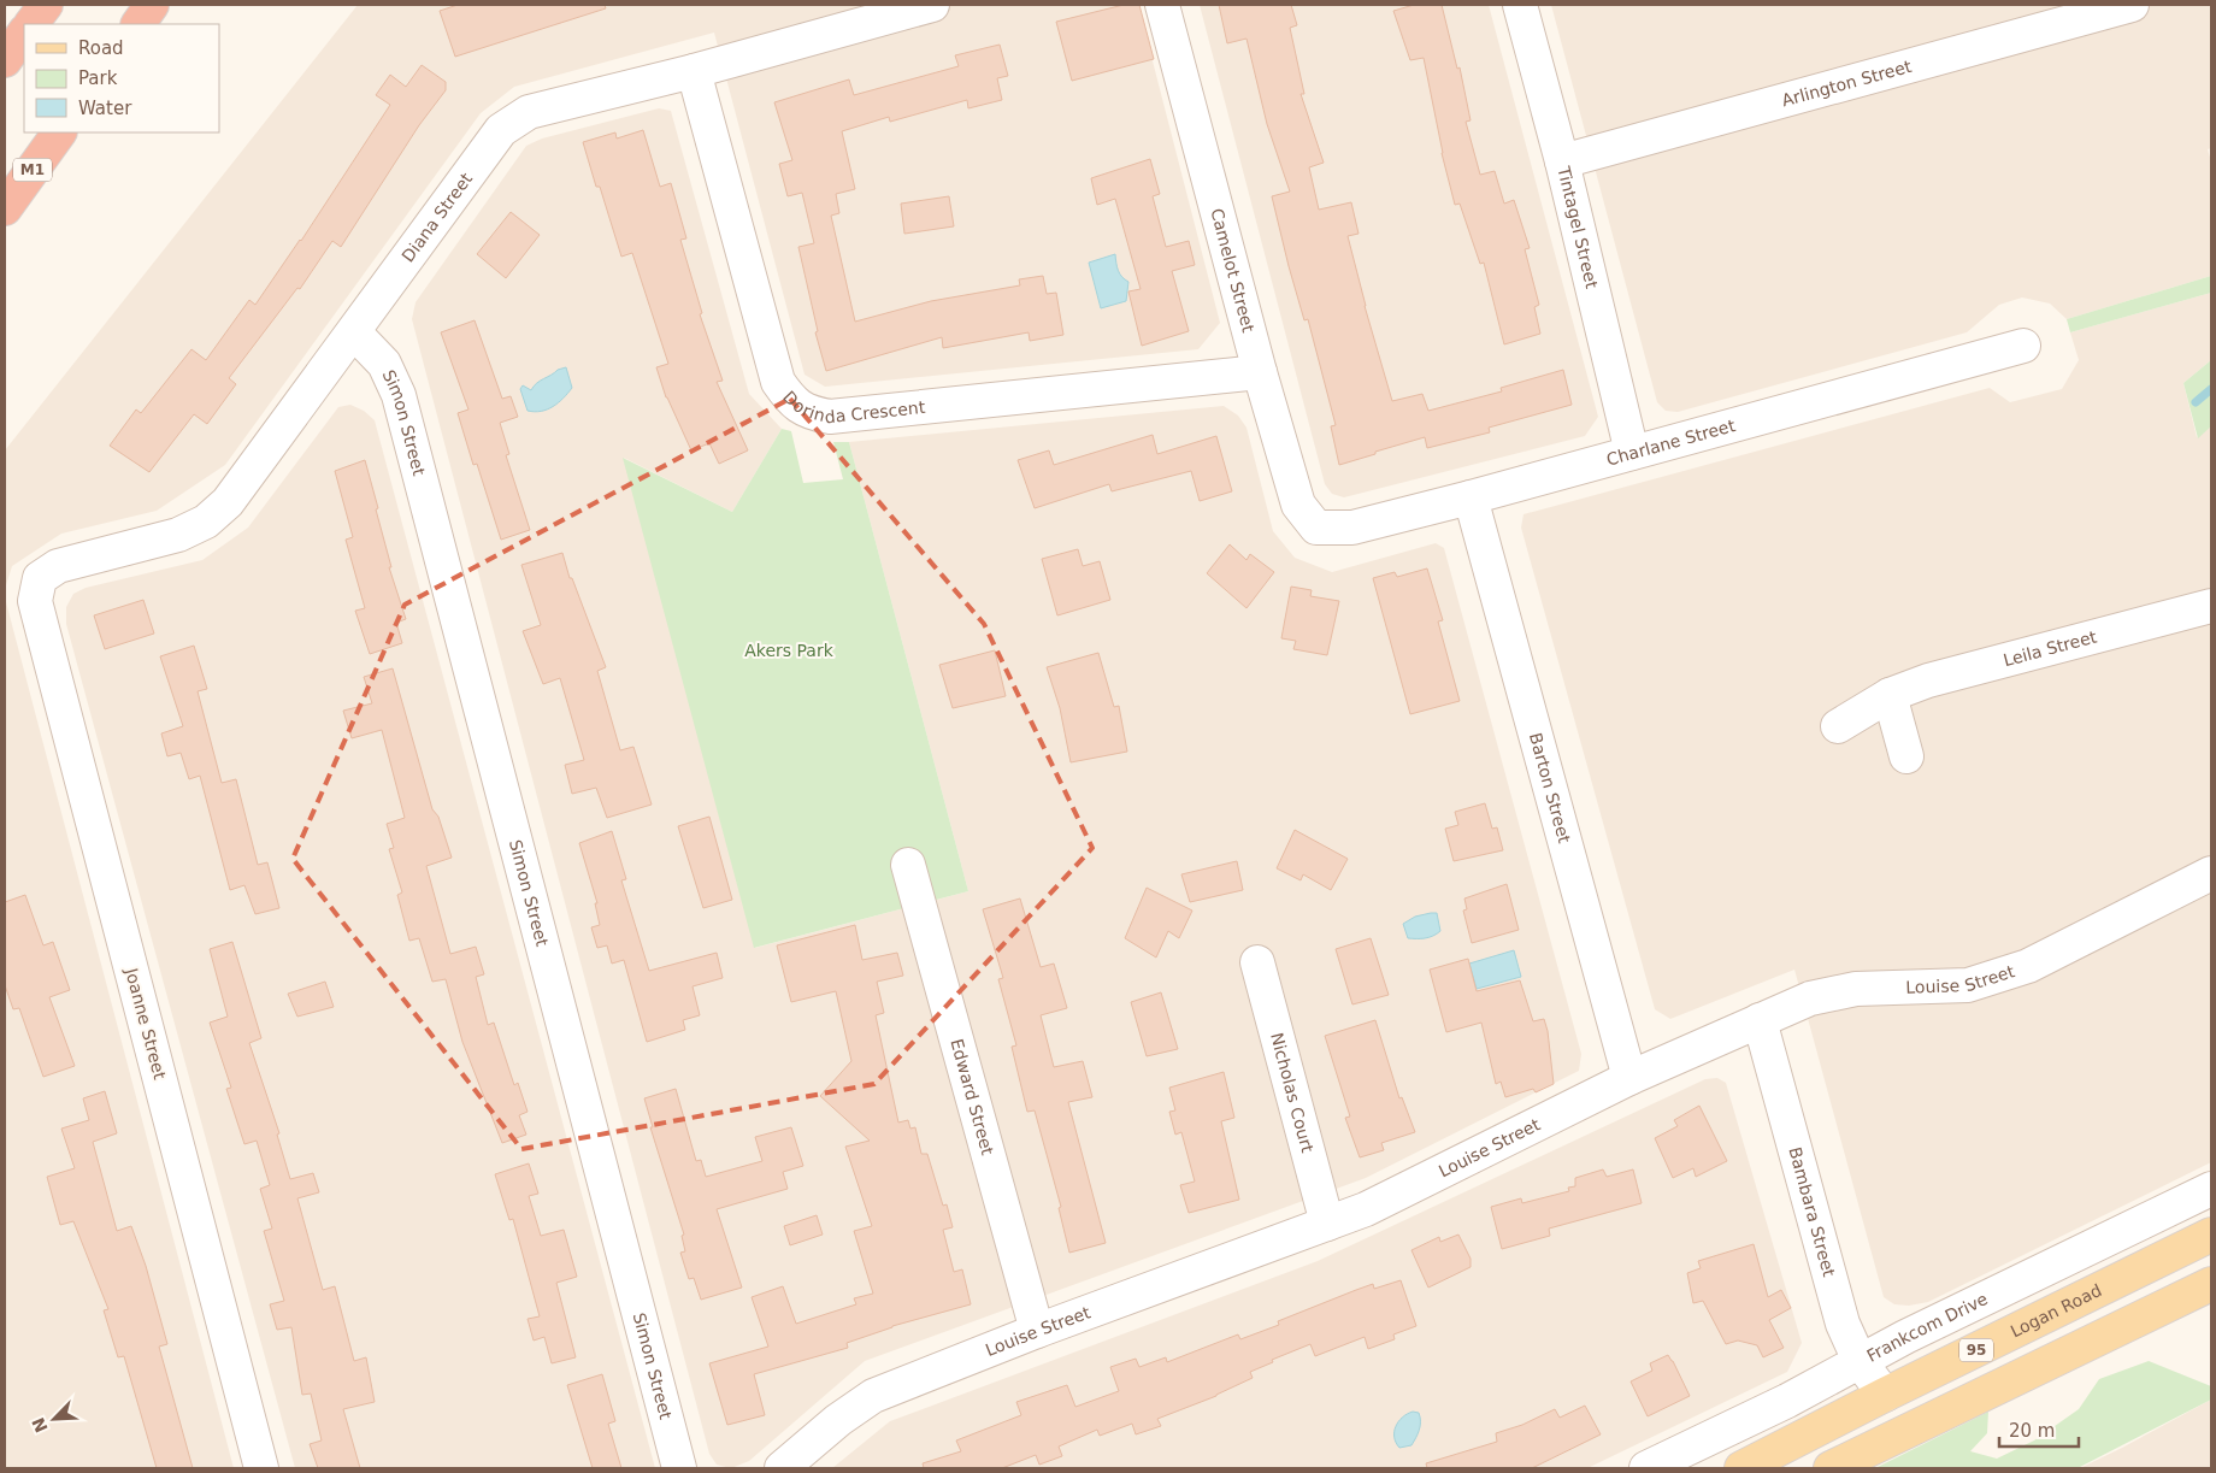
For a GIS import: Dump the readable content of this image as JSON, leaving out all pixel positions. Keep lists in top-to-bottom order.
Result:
{
  "streets": {
    "highway": ["M1"],
    "main road": ["Logan Road", "95"],
    "street": [
      "Arlington Street",
      "Diana Street",
      "Tintagel Street",
      "Camelot Street",
      "Dorinda Crescent",
      "Simon Street",
      "Charlane Street",
      "Leila Street",
      "Barton Street",
      "Louise Street",
      "Joanne Street",
      "Nicholas Court",
      "Edward Street",
      "Bambara Street",
      "Frankcom Drive"
    ]
  },
  "crossings": [
    ["Arlington Street", "Tintagel Street"],
    ["Diana Street", "Dorinda Crescent"],
    ["Diana Street", "Simon Street"],
    ["Diana Street", "Joanne Street"],
    ["Tintagel Street", "Charlane Street"],
    ["Camelot Street", "Dorinda Crescent"],
    ["Camelot Street", "Charlane Street"],
    ["Charlane Street", "Barton Street"],
    ["Barton Street", "Louise Street"],
    ["Louise Street", "Nicholas Court"],
    ["Louise Street", "Edward Street"],
    ["Louise Street", "Bambara Street"],
    ["Bambara Street", "Logan Road"],
    ["Bambara Street", "Frankcom Drive"]
  ],
  "parks": ["Akers Park"],
  "legend": ["Road", "Park", "Water"],
  "scale_bar": "20 m",
  "north": "bottom left"
}
